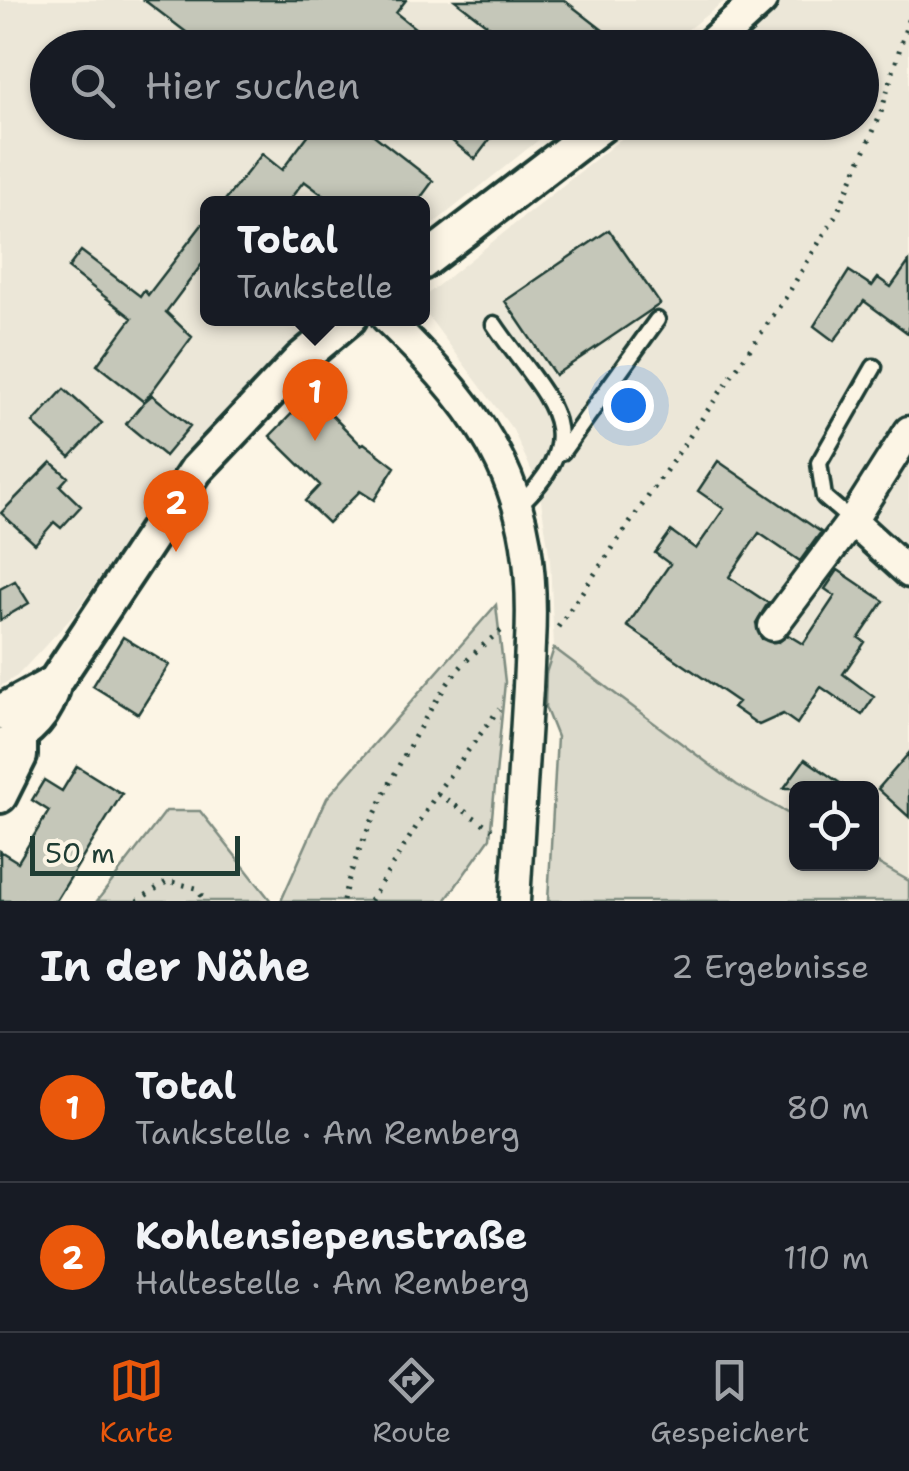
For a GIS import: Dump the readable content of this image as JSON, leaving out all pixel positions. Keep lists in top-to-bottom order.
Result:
{
  "scale_bar": "50 m",
  "page": {
    "search": "Hier suchen",
    "popup": ["Total", "Tankstelle"],
    "pins": ["1", "2"],
    "scale": "50 m",
    "heading": ["In der Nähe", "2 Ergebnisse"],
    "list": [
      {
        "mark": "1",
        "name": "Total",
        "note": "Tankstelle · Am Remberg",
        "value": "80 m"
      },
      {
        "mark": "2",
        "name": "Kohlensiepenstraße",
        "note": "Haltestelle · Am Remberg",
        "value": "110 m"
      }
    ],
    "nav": ["Karte", "Route", "Gespeichert"]
  }
}
